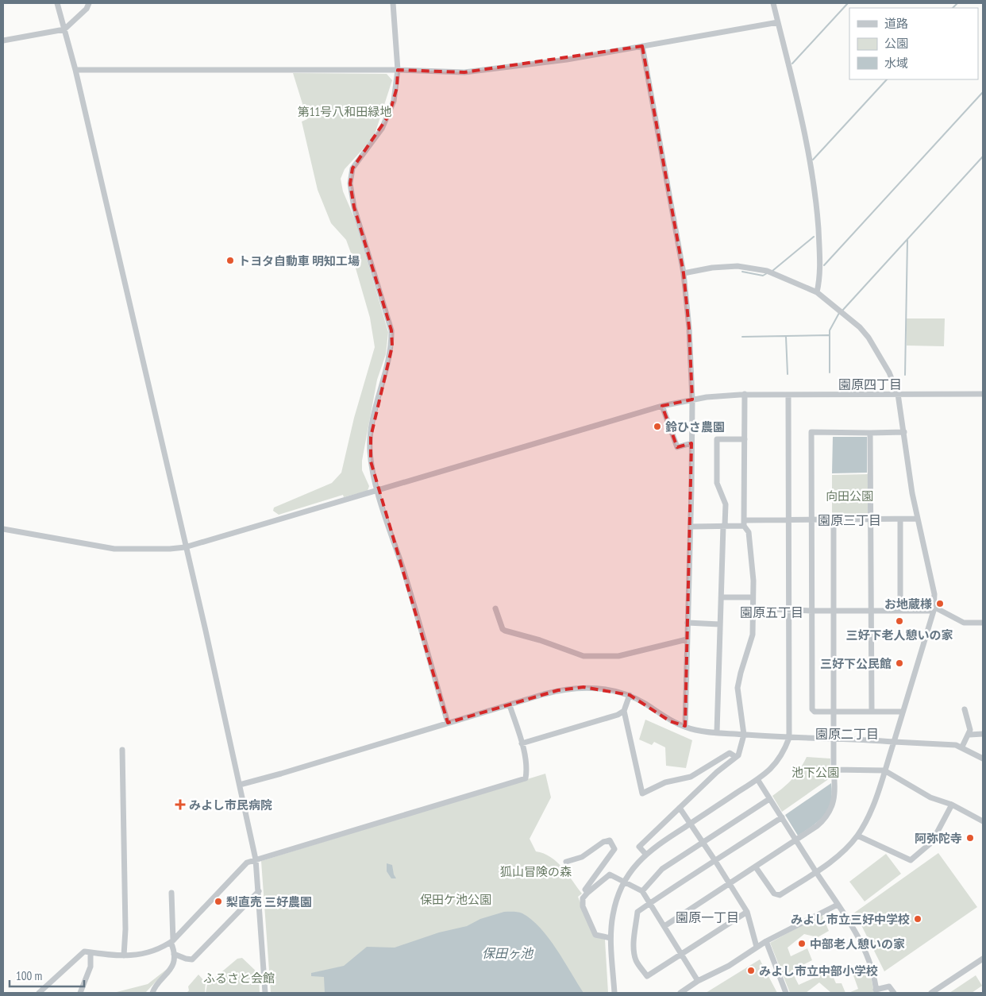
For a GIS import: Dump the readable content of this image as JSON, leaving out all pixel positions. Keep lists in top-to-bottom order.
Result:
{
  "districts": [
    "園原四丁目",
    "園原三丁目",
    "園原五丁目",
    "園原二丁目",
    "園原一丁目"
  ],
  "water": ["保田ヶ池"],
  "parks": [
    "第11号八和田緑地",
    "向田公園",
    "池下公園",
    "狐山冒険の森",
    "保田ケ池公園",
    "ふるさと会館"
  ],
  "places": {
    "other": [
      "トヨタ自動車 明知工場",
      "鈴ひさ農園",
      "お地蔵様",
      "三好下老人憩いの家",
      "三好下公民館",
      "阿弥陀寺",
      "梨直売 三好農園",
      "みよし市立三好中学校",
      "中部老人憩いの家",
      "みよし市立中部小学校"
    ],
    "health": ["みよし市民病院"]
  },
  "legend": ["道路", "公園", "水域"],
  "scale_bar": "100 m"
}
